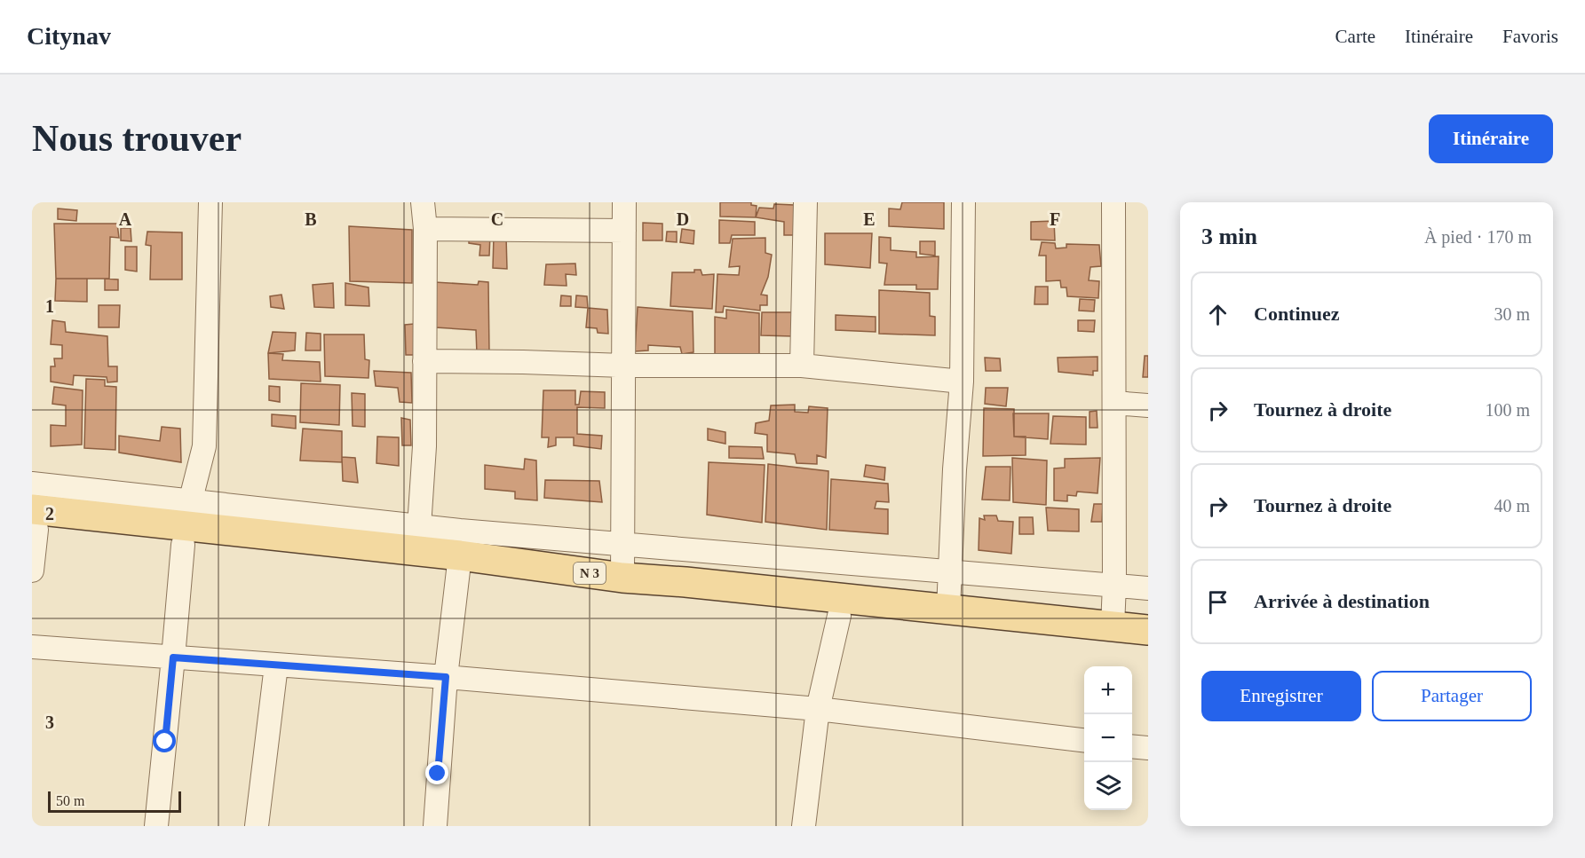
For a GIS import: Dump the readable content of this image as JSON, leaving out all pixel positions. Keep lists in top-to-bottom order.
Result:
{
  "streets": {
    "main road": ["N 3"]
  },
  "scale_bar": "50 m",
  "page": {
    "header": "Citynav",
    "nav": ["Carte", "Itinéraire", "Favoris"],
    "buttons": [
      "Itinéraire",
      ["Enregistrer", "Partager"]
    ],
    "title": "Nous trouver",
    "heading": ["3 min", "À pied · 170 m"],
    "list": [
      ["Continuez", "30 m"],
      ["Tournez à droite", "100 m"],
      ["Tournez à droite", "40 m"],
      "Arrivée à destination"
    ],
    "map_buttons": ["+", "−"],
    "scale": "50 m"
  },
  "grid": {
    "columns": [
      "A",
      "B",
      "C",
      "D",
      "E",
      "F"
    ],
    "rows": ["1", "2", "3"]
  }
}
